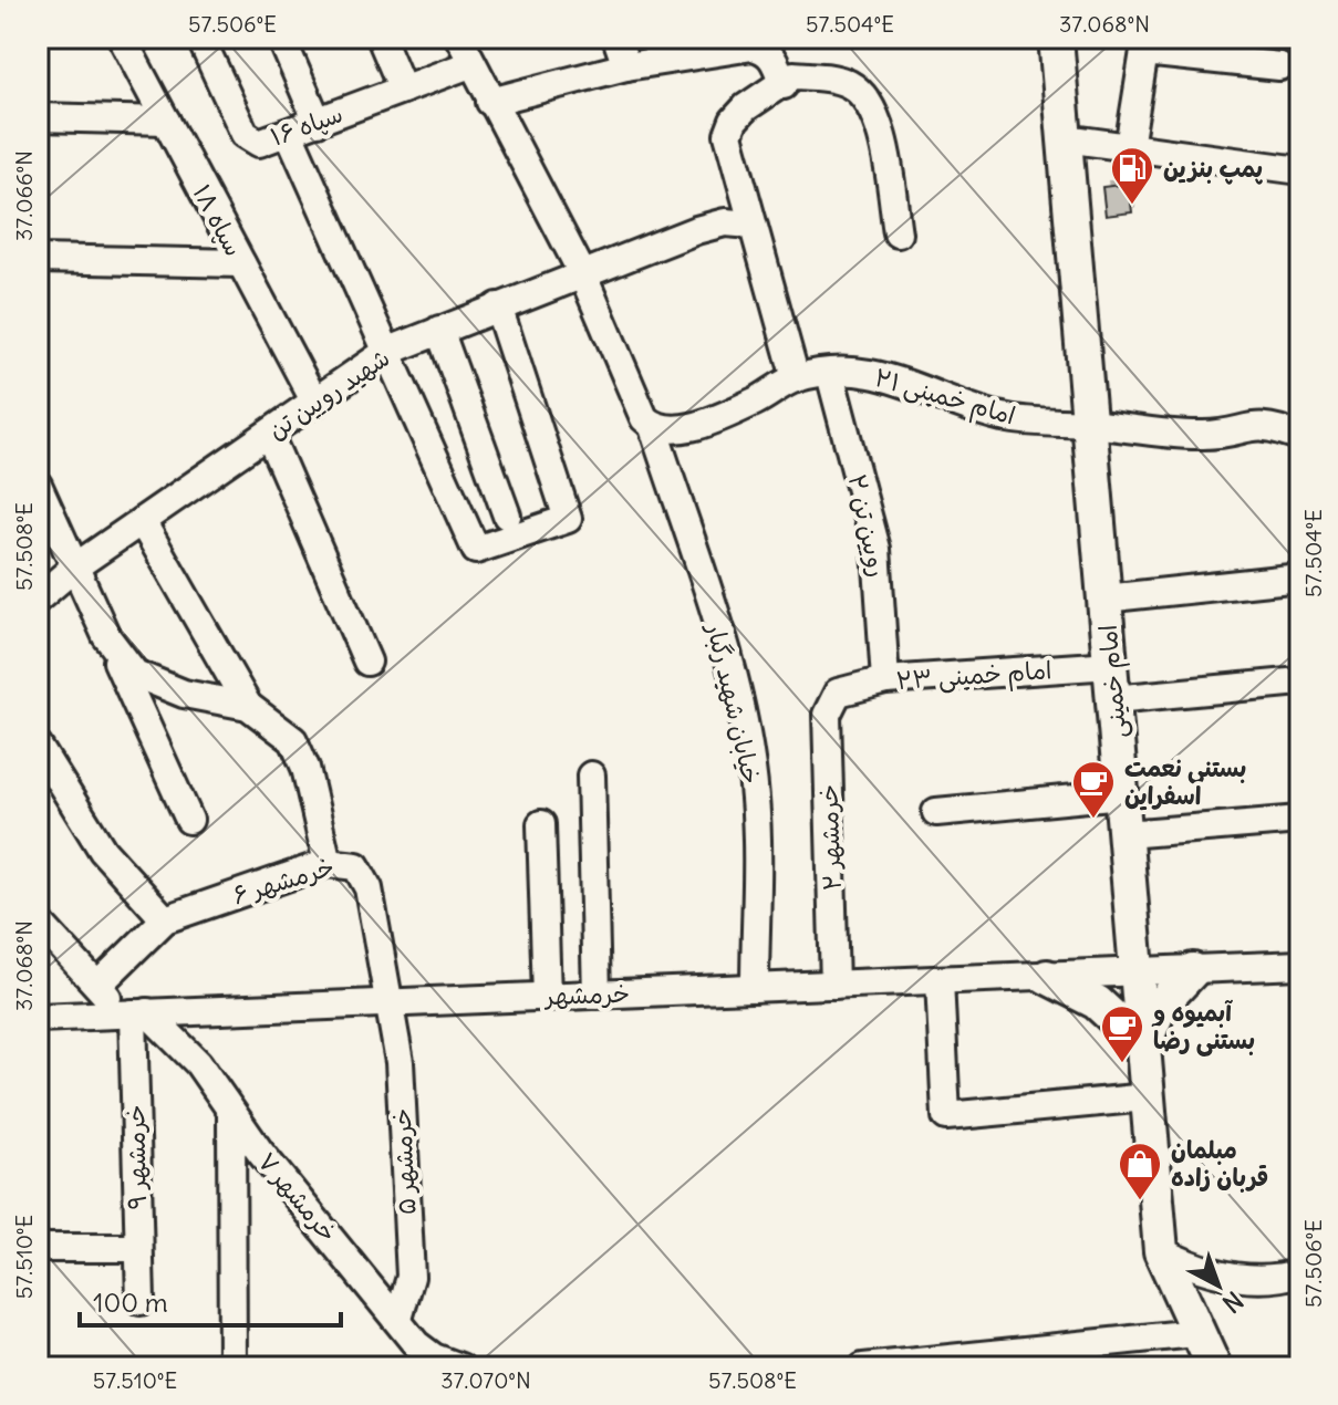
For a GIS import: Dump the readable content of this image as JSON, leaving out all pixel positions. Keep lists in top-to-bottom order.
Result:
{
  "streets": {
    "main road": ["امام خمینی"],
    "street": [
      "سپاه ۱۶",
      "سپاه ۱۸",
      "شهید رویین تن",
      "امام خمینی ۲۱",
      "رویین تن ۲",
      "امام خمینی ۲۳",
      "خیابان شهید رگبار",
      "خرمشهر ۲",
      "خرمشهر ۶",
      "خرمشهر",
      "خرمشهر ۹",
      "خرمشهر ۵",
      "خرمشهر ۷"
    ]
  },
  "crossings": [
    ["سپاه ۱۶", "خیابان شهید رگبار"],
    ["سپاه ۱۸", "شهید رویین تن"],
    ["شهید رویین تن", "خیابان شهید رگبار"],
    ["امام خمینی ۲۱", "رویین تن ۲"],
    ["امام خمینی ۲۱", "امام خمینی"],
    ["امام خمینی ۲۱", "خیابان شهید رگبار"],
    ["رویین تن ۲", "امام خمینی ۲۳"],
    ["امام خمینی ۲۳", "امام خمینی"],
    ["امام خمینی ۲۳", "خرمشهر ۲"],
    ["امام خمینی", "خرمشهر"],
    ["خیابان شهید رگبار", "خرمشهر"],
    ["خرمشهر ۲", "خرمشهر"],
    ["خرمشهر ۶", "خرمشهر"],
    ["خرمشهر ۶", "خرمشهر ۵"],
    ["خرمشهر ۶", "خرمشهر ۷"],
    ["خرمشهر", "خرمشهر ۹"],
    ["خرمشهر", "خرمشهر ۵"],
    ["خرمشهر", "خرمشهر ۷"],
    ["خرمشهر ۹", "خرمشهر ۷"],
    ["خرمشهر ۵", "خرمشهر ۷"]
  ],
  "places": {
    "fuel station": ["پمپ بنزین"],
    "cafe": ["بستنی نعمت اسفراین", "آبمیوه و بستنی رضا"],
    "shop": ["مبلمان قربان زاده"]
  },
  "scale_bar": "100 m",
  "north": "bottom right",
  "coordinates": [
    "57.506°E",
    "57.504°E",
    "37.068°N",
    "37.066°N",
    "57.508°E",
    "57.510°E",
    "37.070°N"
  ]
}
